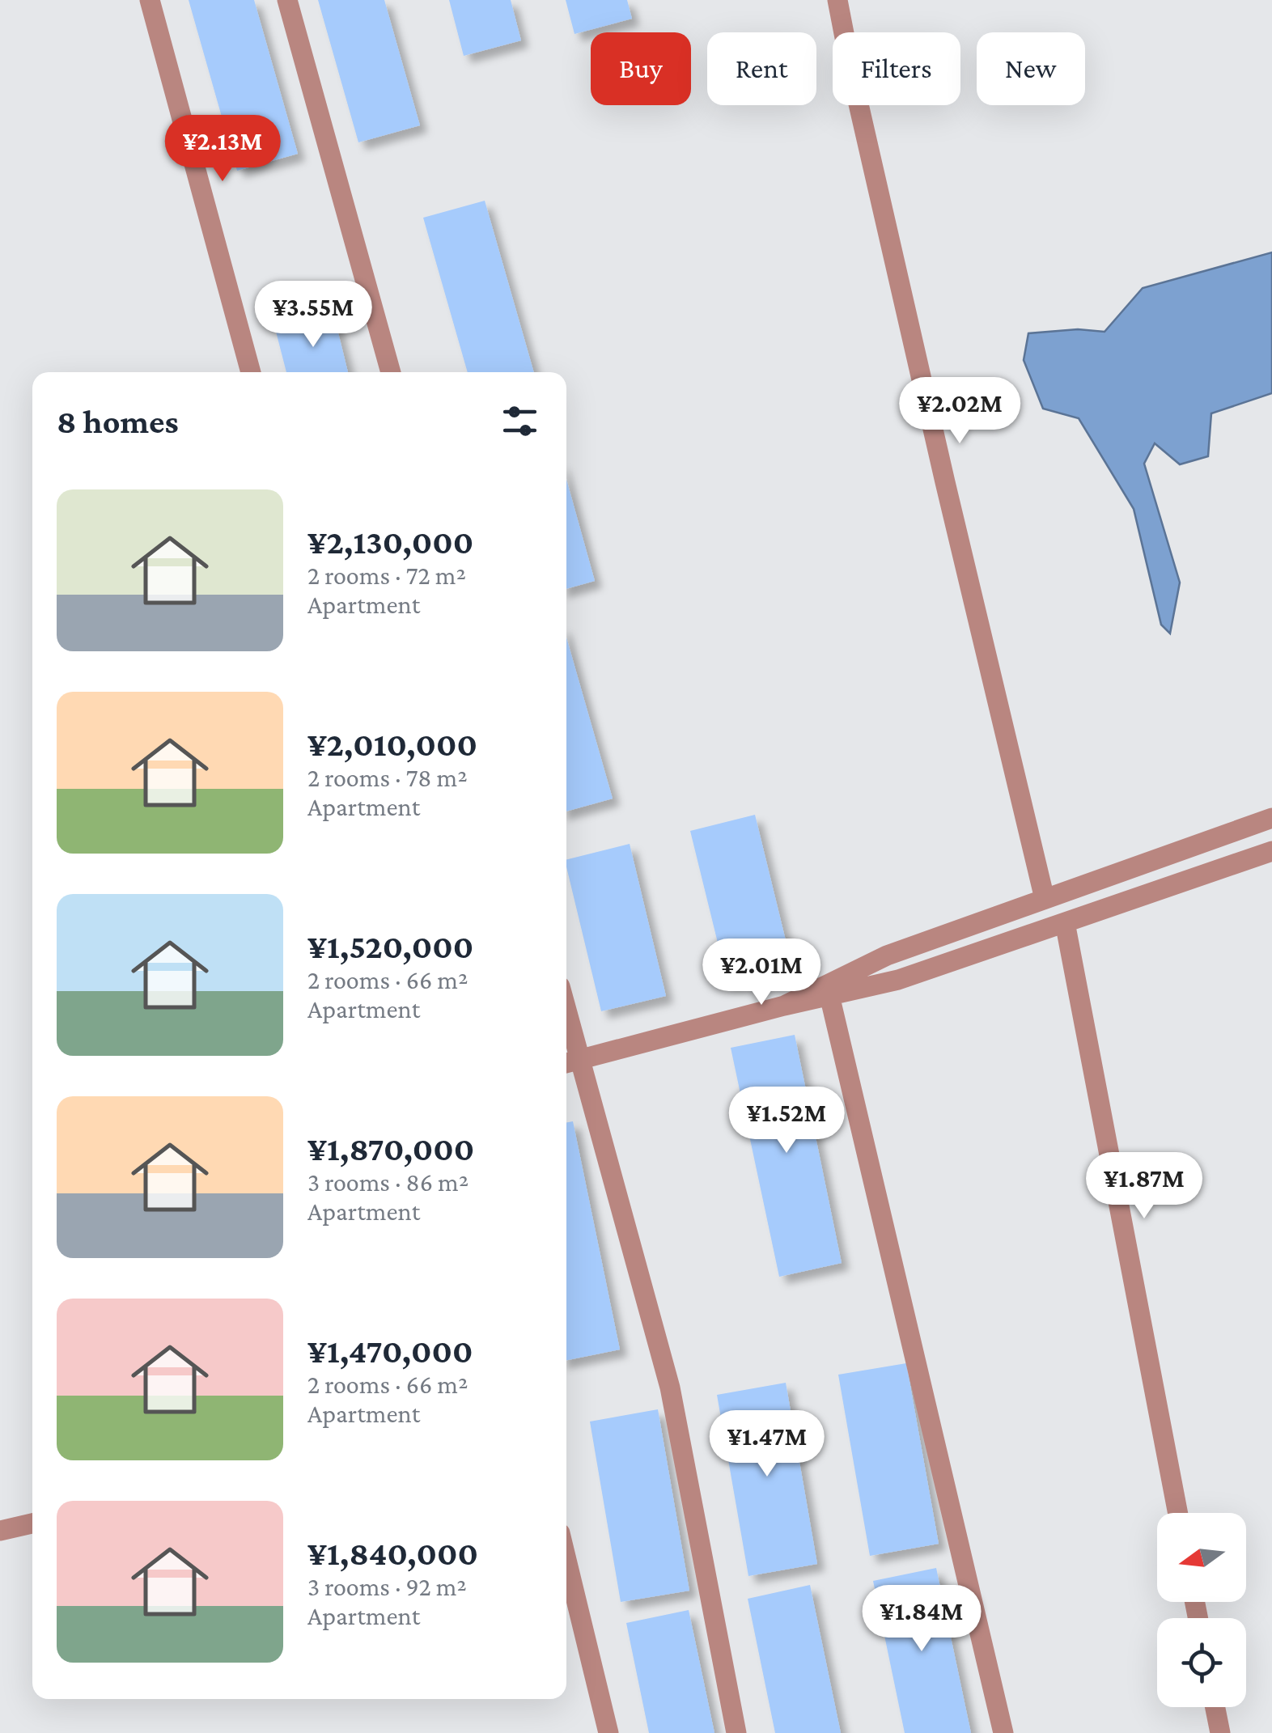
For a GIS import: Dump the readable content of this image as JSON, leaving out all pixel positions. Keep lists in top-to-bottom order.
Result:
{
  "north": "left",
  "page": {
    "chip": [
      "Buy",
      "Rent",
      "Filters",
      "New"
    ],
    "price": [
      "¥2.13M",
      "¥3.55M",
      "¥2.02M",
      "¥2.01M",
      "¥1.52M",
      "¥1.87M",
      "¥1.47M",
      "¥1.84M"
    ],
    "heading": "8 homes",
    "list": [
      {
        "name": "¥2,130,000",
        "note": "2 rooms · 72 m² · Apartment"
      },
      {
        "name": "¥2,010,000",
        "note": "2 rooms · 78 m² · Apartment"
      },
      {
        "name": "¥1,520,000",
        "note": "2 rooms · 66 m² · Apartment"
      },
      {
        "name": "¥1,870,000",
        "note": "3 rooms · 86 m² · Apartment"
      },
      {
        "name": "¥1,470,000",
        "note": "2 rooms · 66 m² · Apartment"
      },
      {
        "name": "¥1,840,000",
        "note": "3 rooms · 92 m² · Apartment"
      }
    ]
  }
}
